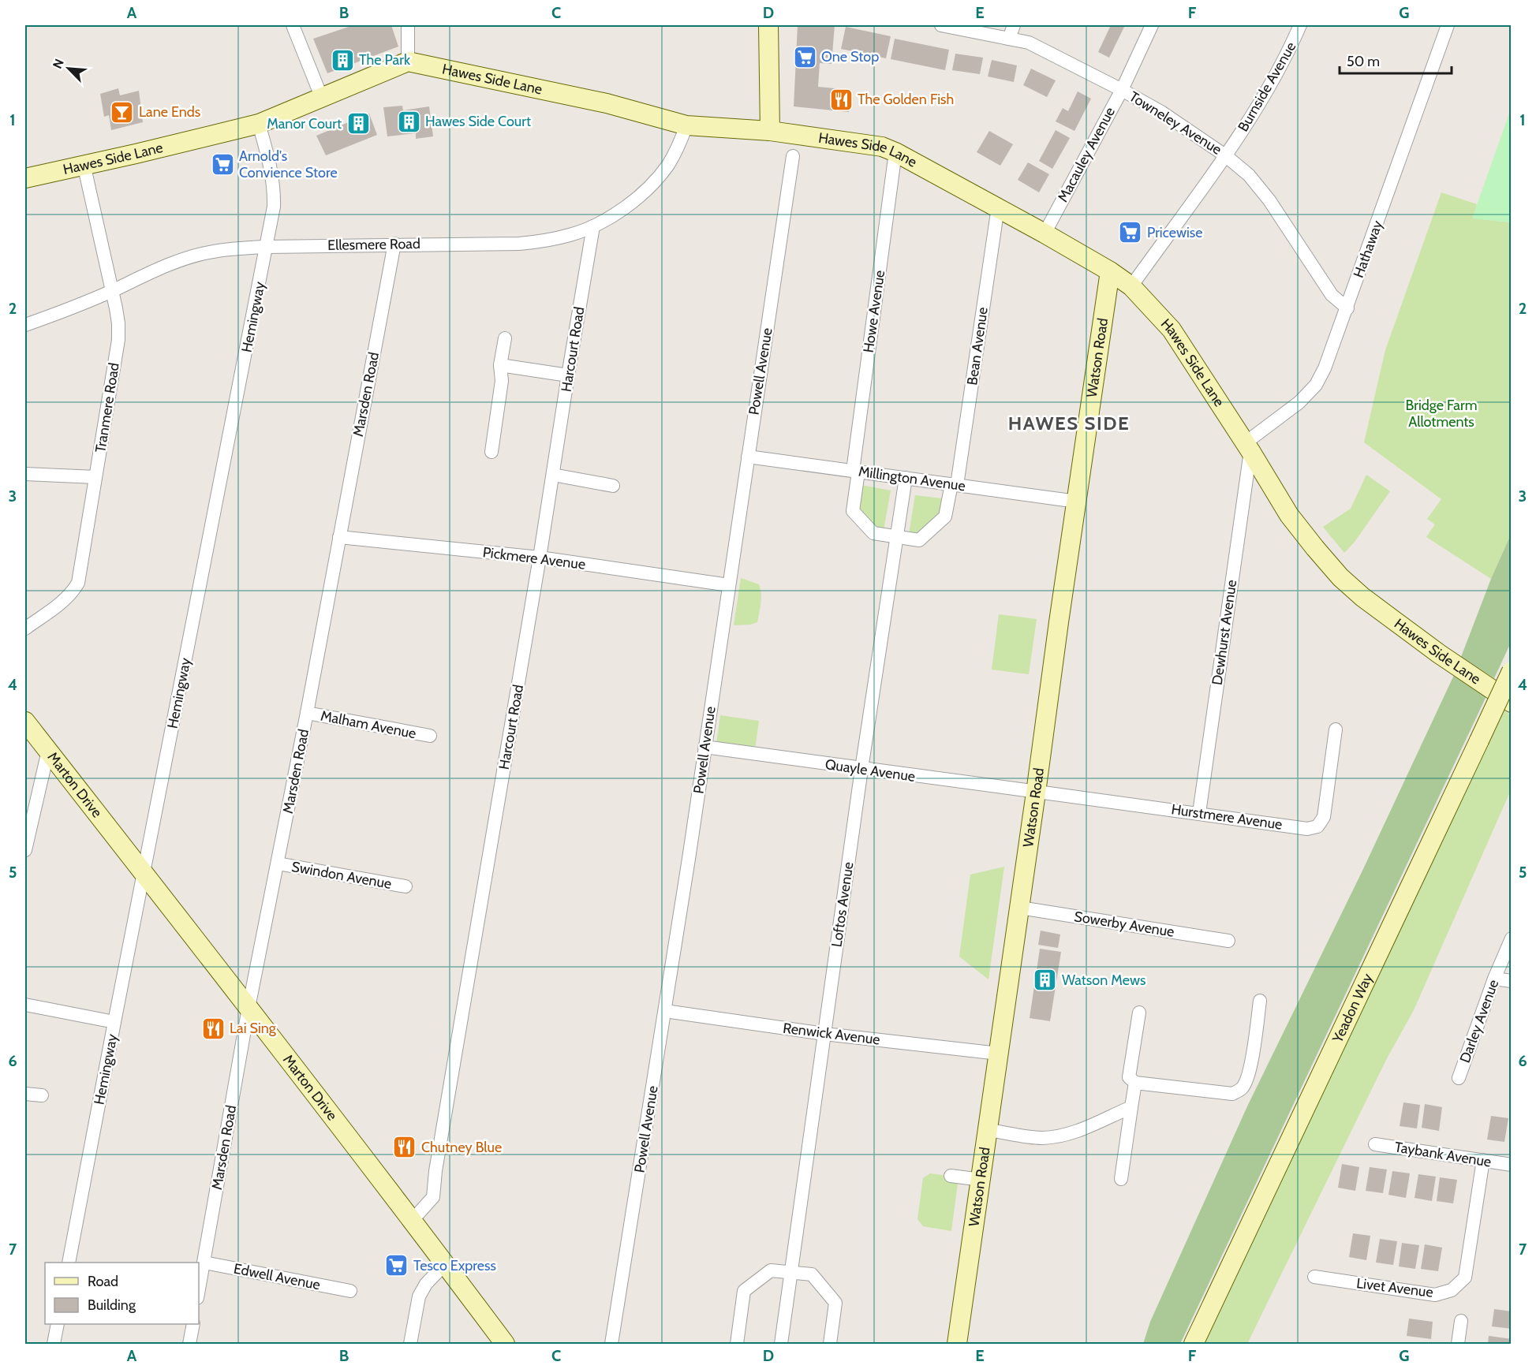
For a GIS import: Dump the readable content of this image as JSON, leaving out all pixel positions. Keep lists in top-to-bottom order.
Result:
{
  "streets": {
    "street": [
      "Hawes Side Lane",
      "Burnside Avenue",
      "Towneley Avenue",
      "Macauley Avenue",
      "Ellesmere Road",
      "Hathaway",
      "Howe Avenue",
      "Hemingway",
      "Bean Avenue",
      "Harcourt Road",
      "Watson Road",
      "Powell Avenue",
      "Marsden Road",
      "Tranmere Road",
      "Millington Avenue",
      "Pickmere Avenue",
      "Dewhurst Avenue",
      "Malham Avenue",
      "Quayle Avenue",
      "Marton Drive",
      "Hurstmere Avenue",
      "Swindon Avenue",
      "Loftos Avenue",
      "Sowerby Avenue",
      "Yeadon Way",
      "Darley Avenue",
      "Renwick Avenue",
      "Taybank Avenue",
      "Edwell Avenue",
      "Livet Avenue"
    ]
  },
  "crossings": [
    ["Hawes Side Lane", "Burnside Avenue"],
    ["Hawes Side Lane", "Macauley Avenue"],
    ["Hawes Side Lane", "Ellesmere Road"],
    ["Hawes Side Lane", "Hathaway"],
    ["Hawes Side Lane", "Howe Avenue"],
    ["Hawes Side Lane", "Hemingway"],
    ["Hawes Side Lane", "Bean Avenue"],
    ["Hawes Side Lane", "Watson Road"],
    ["Hawes Side Lane", "Tranmere Road"],
    ["Hawes Side Lane", "Dewhurst Avenue"],
    ["Burnside Avenue", "Towneley Avenue"],
    ["Towneley Avenue", "Macauley Avenue"],
    ["Towneley Avenue", "Hathaway"],
    ["Ellesmere Road", "Hemingway"],
    ["Ellesmere Road", "Harcourt Road"],
    ["Ellesmere Road", "Marsden Road"],
    ["Ellesmere Road", "Tranmere Road"],
    ["Hathaway", "Dewhurst Avenue"],
    ["Howe Avenue", "Millington Avenue"],
    ["Hemingway", "Marton Drive"],
    ["Bean Avenue", "Millington Avenue"],
    ["Harcourt Road", "Pickmere Avenue"],
    ["Harcourt Road", "Marton Drive"],
    ["Watson Road", "Millington Avenue"],
    ["Watson Road", "Quayle Avenue"],
    ["Watson Road", "Hurstmere Avenue"],
    ["Watson Road", "Sowerby Avenue"],
    ["Watson Road", "Renwick Avenue"],
    ["Powell Avenue", "Millington Avenue"],
    ["Powell Avenue", "Pickmere Avenue"],
    ["Powell Avenue", "Quayle Avenue"],
    ["Powell Avenue", "Renwick Avenue"],
    ["Marsden Road", "Pickmere Avenue"],
    ["Marsden Road", "Malham Avenue"],
    ["Marsden Road", "Marton Drive"],
    ["Marsden Road", "Swindon Avenue"],
    ["Marsden Road", "Edwell Avenue"],
    ["Millington Avenue", "Loftos Avenue"],
    ["Dewhurst Avenue", "Hurstmere Avenue"],
    ["Quayle Avenue", "Hurstmere Avenue"],
    ["Quayle Avenue", "Loftos Avenue"],
    ["Loftos Avenue", "Renwick Avenue"],
    ["Taybank Avenue", "Livet Avenue"]
  ],
  "districts": ["HAWES SIDE"],
  "parks": ["Bridge Farm Allotments"],
  "places": {
    "supermarket": [
      "One Stop",
      "Arnold's Convience Store",
      "Pricewise",
      "Tesco Express"
    ],
    "building": [
      "The Park",
      "Hawes Side Court",
      "Manor Court",
      "Watson Mews"
    ],
    "restaurant": ["The Golden Fish", "Lai Sing", "Chutney Blue"],
    "bar": ["Lane Ends"]
  },
  "legend": ["Road", "Building"],
  "scale_bar": "50 m",
  "north": "top left",
  "grid": {
    "columns": [
      "A",
      "B",
      "C",
      "D",
      "E",
      "F",
      "G"
    ],
    "rows": [
      "1",
      "2",
      "3",
      "4",
      "5",
      "6",
      "7"
    ]
  }
}
